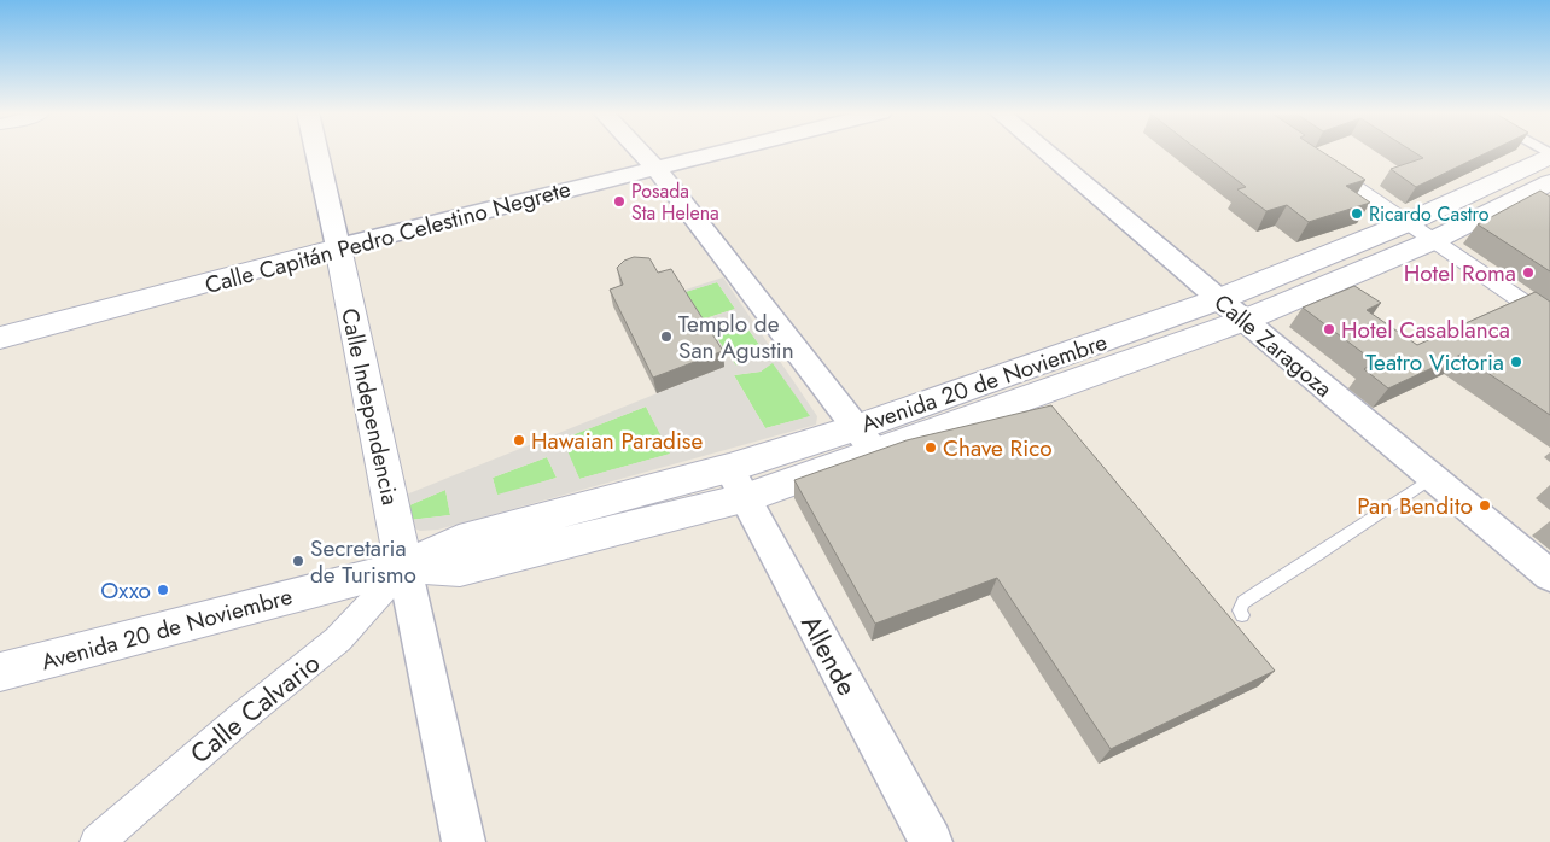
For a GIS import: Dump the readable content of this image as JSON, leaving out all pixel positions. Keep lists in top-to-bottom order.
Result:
{
  "streets": {
    "main road": ["Calle Capitán Pedro Celestino Negrete", "Avenida 20 de Noviembre", "Calle Independencia"],
    "street": ["Calle Zaragoza", "Allende", "Calle Calvario"]
  },
  "crossings": [
    ["Calle Capitán Pedro Celestino Negrete", "Calle Independencia"],
    ["Calle Zaragoza", "Avenida 20 de Noviembre"],
    ["Avenida 20 de Noviembre", "Calle Independencia"],
    ["Avenida 20 de Noviembre", "Allende"],
    ["Avenida 20 de Noviembre", "Calle Calvario"],
    ["Calle Independencia", "Calle Calvario"]
  ],
  "places": [
    "Posada Sta Helena",
    "Ricardo Castro",
    "Hotel Roma",
    "Hotel Casablanca",
    "Templo de San Agustin",
    "Teatro Victoria",
    "Hawaian Paradise",
    "Chave Rico",
    "Pan Bendito",
    "Secretaria de Turismo",
    "Oxxo"
  ]
}
